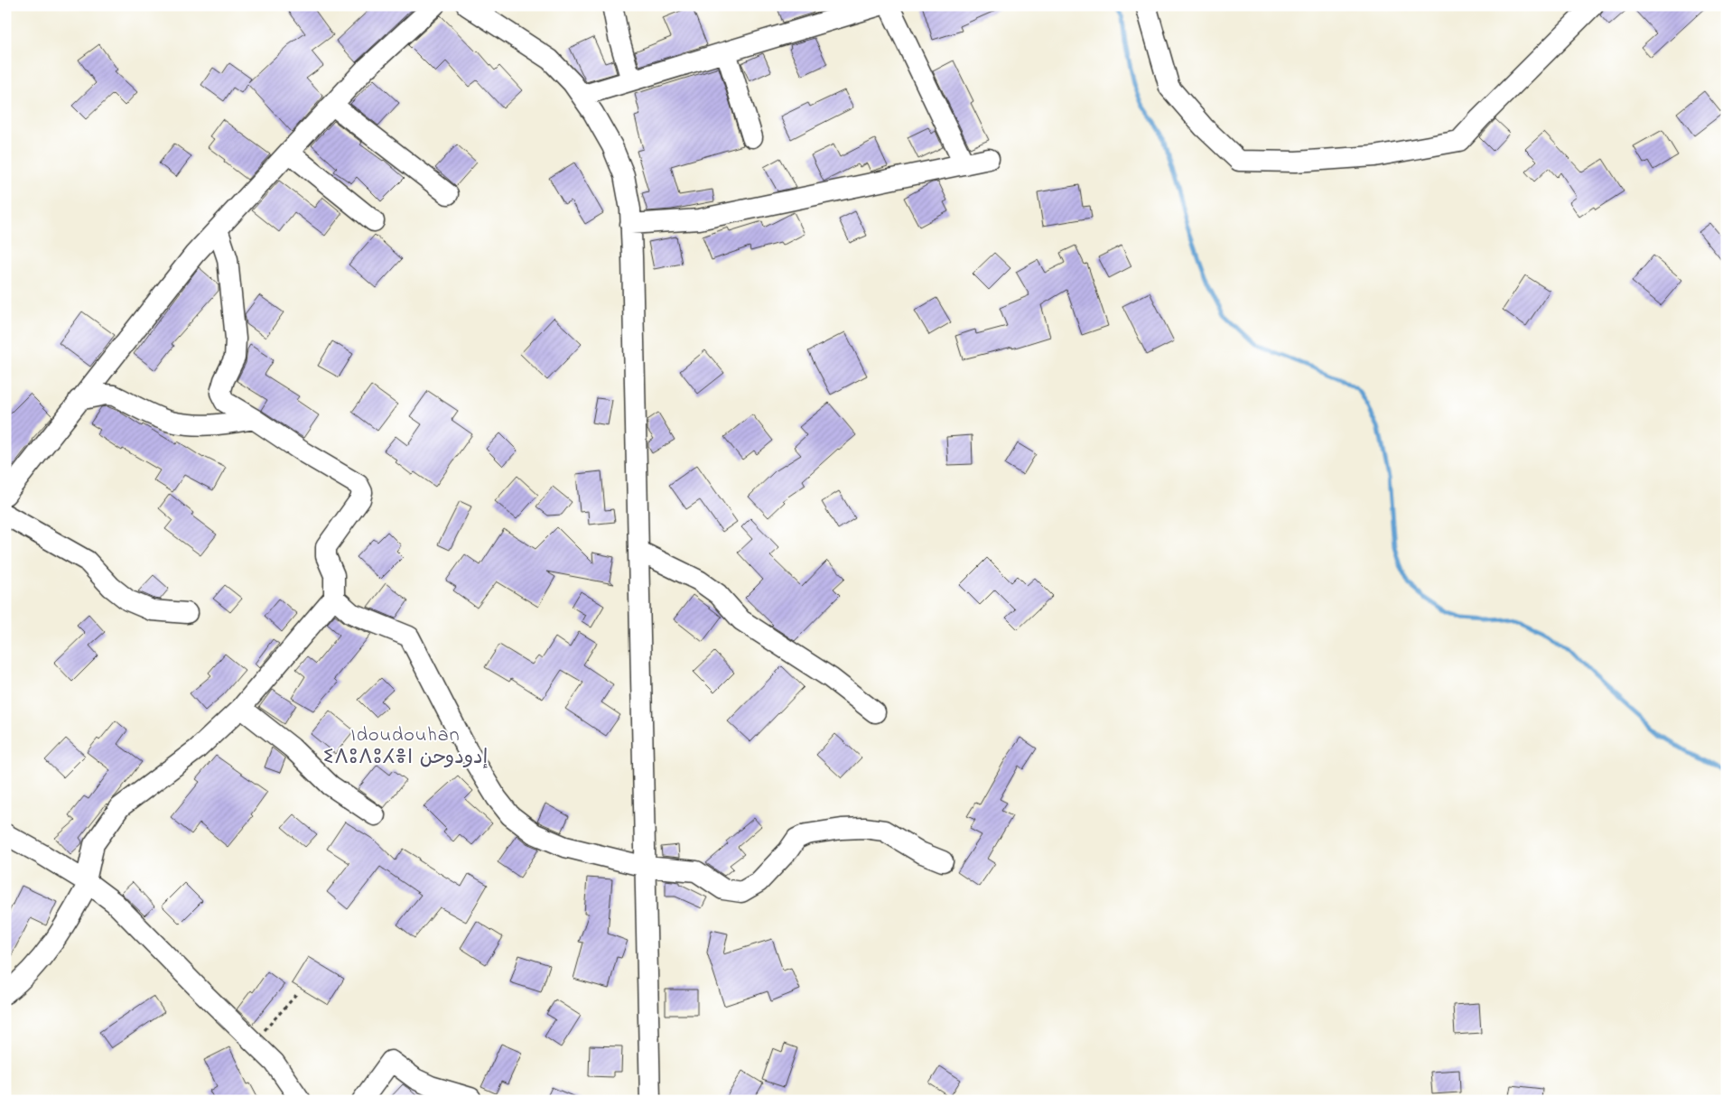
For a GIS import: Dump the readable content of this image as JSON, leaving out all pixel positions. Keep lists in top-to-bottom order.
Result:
{
  "districts": ["Idoudouhan ⵉⴷⵓⴷⵓⵃⴻⵏ إدودوحن"]
}
